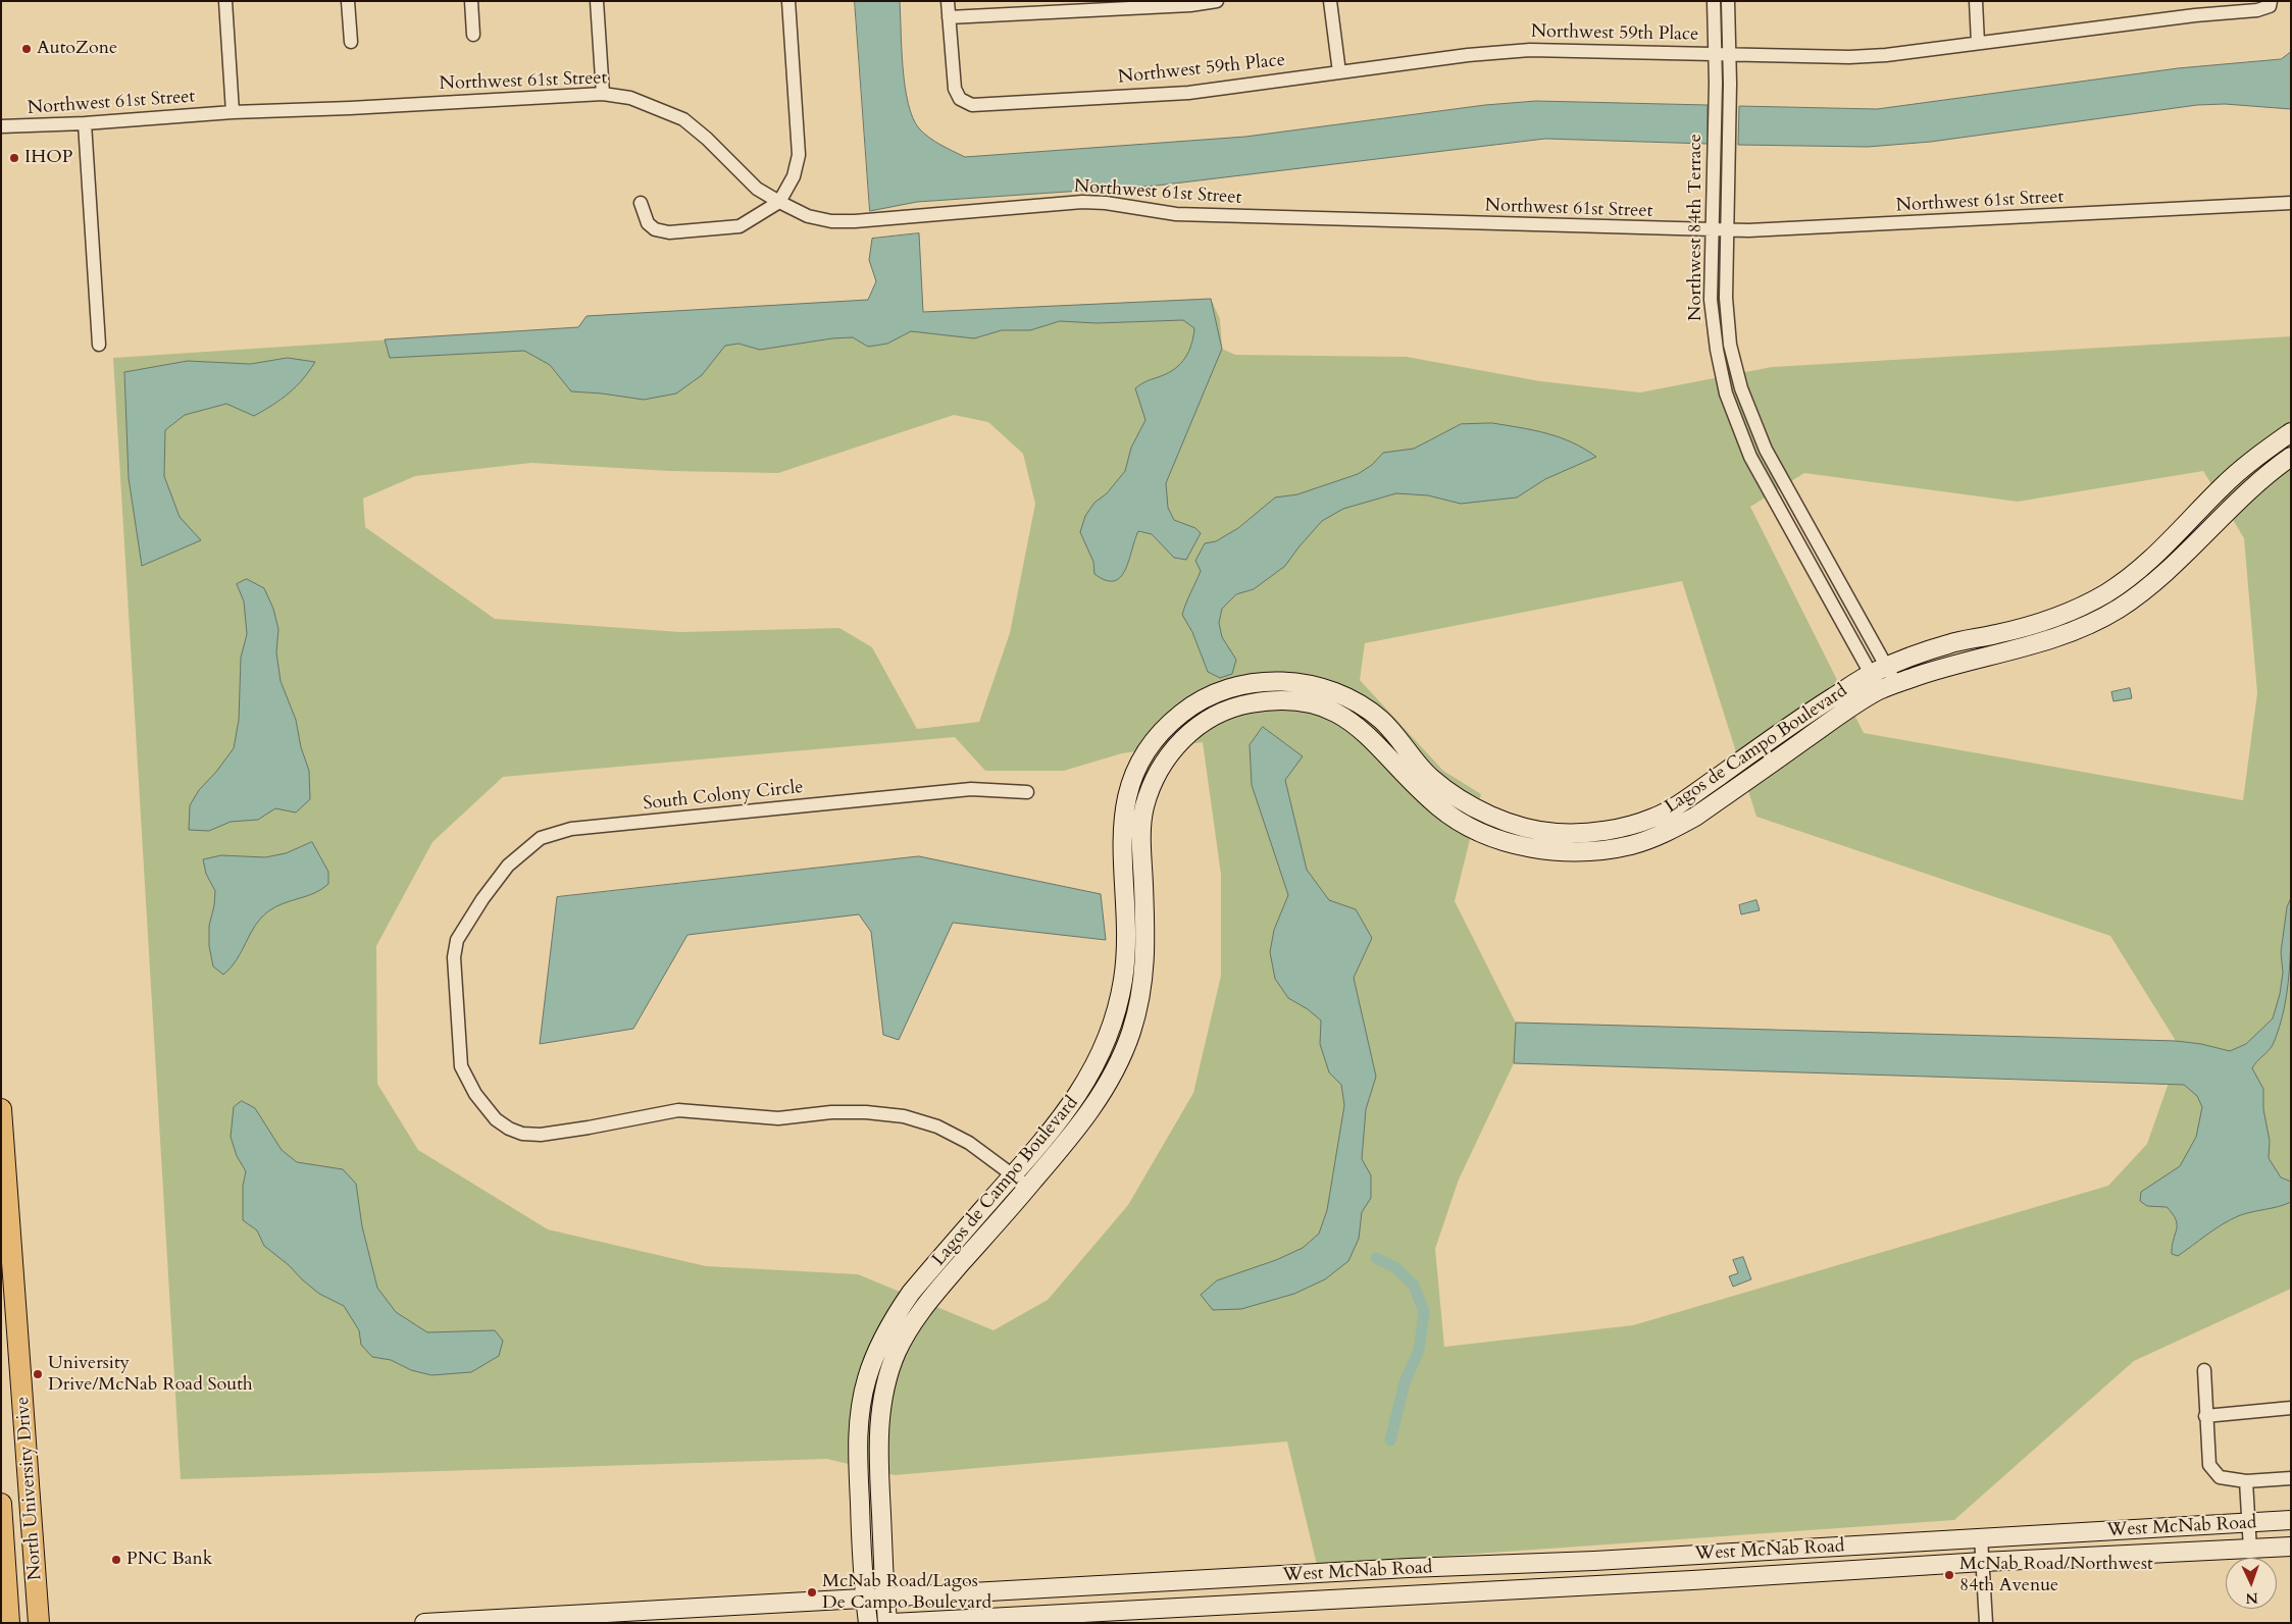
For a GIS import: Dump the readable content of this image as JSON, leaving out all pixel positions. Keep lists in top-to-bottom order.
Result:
{
  "streets": {
    "main road": ["North University Drive"],
    "street": [
      "Northwest 59th Place",
      "Northwest 61st Street",
      "Northwest 84th Terrace",
      "Lagos de Campo Boulevard",
      "South Colony Circle",
      "West McNab Road"
    ]
  },
  "crossings": [
    ["Northwest 59th Place", "Northwest 84th Terrace"],
    ["Northwest 61st Street", "Northwest 84th Terrace"],
    ["Northwest 84th Terrace", "Lagos de Campo Boulevard"],
    ["Lagos de Campo Boulevard", "South Colony Circle"],
    ["Lagos de Campo Boulevard", "West McNab Road"]
  ],
  "places": [
    "AutoZone",
    "IHOP",
    "University Drive/McNab Road South",
    "PNC Bank",
    "McNab Road/Northwest 84th Avenue",
    "McNab Road/Lagos De Campo Boulevard"
  ],
  "north": "bottom"
}
